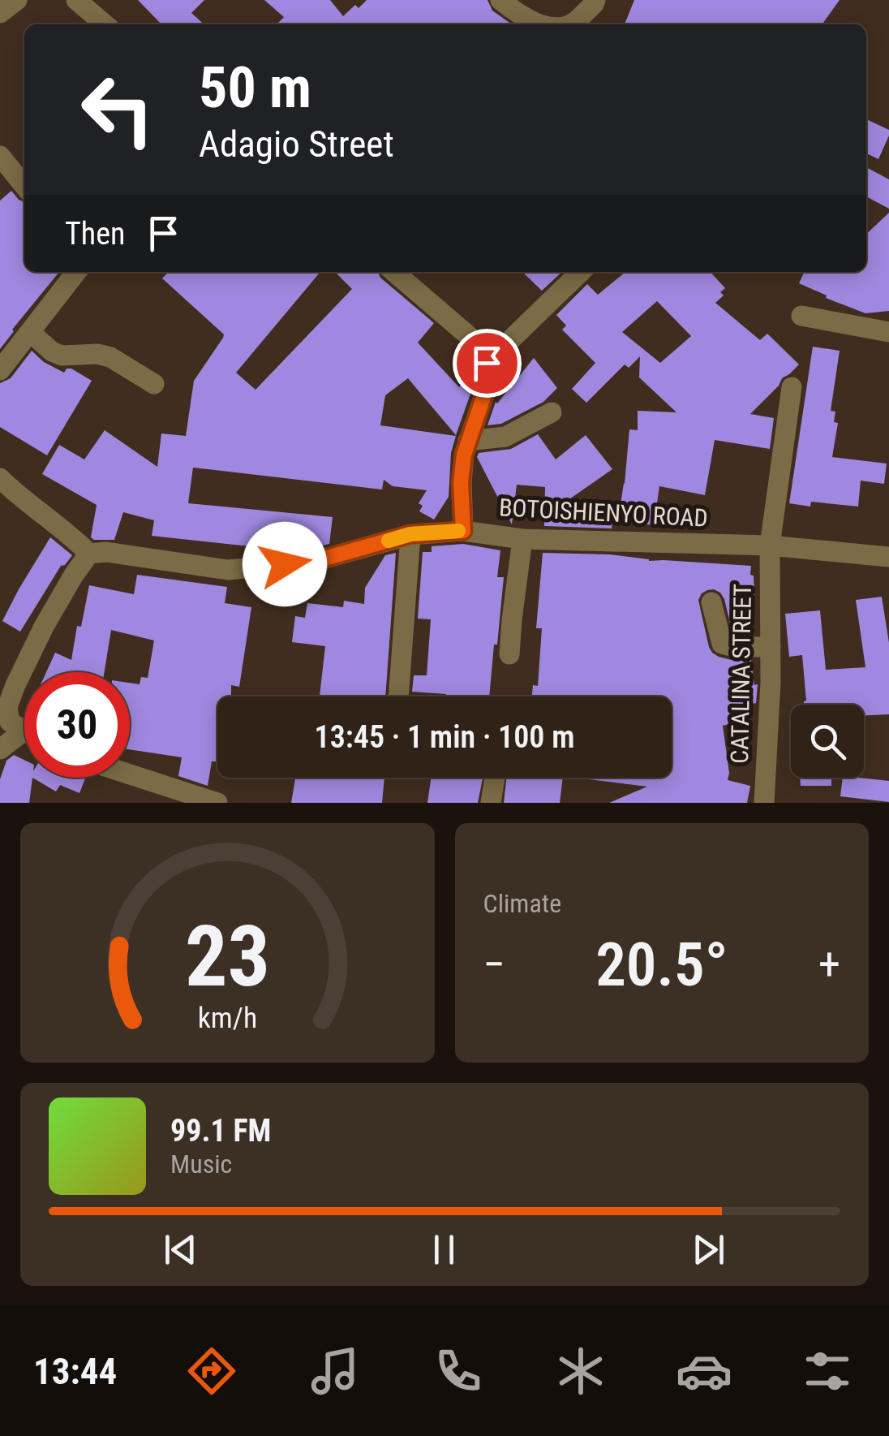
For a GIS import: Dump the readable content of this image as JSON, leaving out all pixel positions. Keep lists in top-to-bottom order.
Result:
{
  "streets": {
    "street": ["BOTOISHIENYO ROAD", "CATALINA STREET"]
  },
  "crossings": [
    ["BOTOISHIENYO ROAD", "CATALINA STREET"]
  ],
  "page": {
    "turn": ["50 m", "Adagio Street"],
    "then": "Then",
    "limit": "30",
    "trip": "13:45 · 1 min · 100 m",
    "tile": "Climate",
    "heat": ["−", "20.5°", "+"],
    "song": ["99.1 FM", "Music"],
    "tabs": "13:44",
    "gauge": ["23", "km/h"]
  }
}
